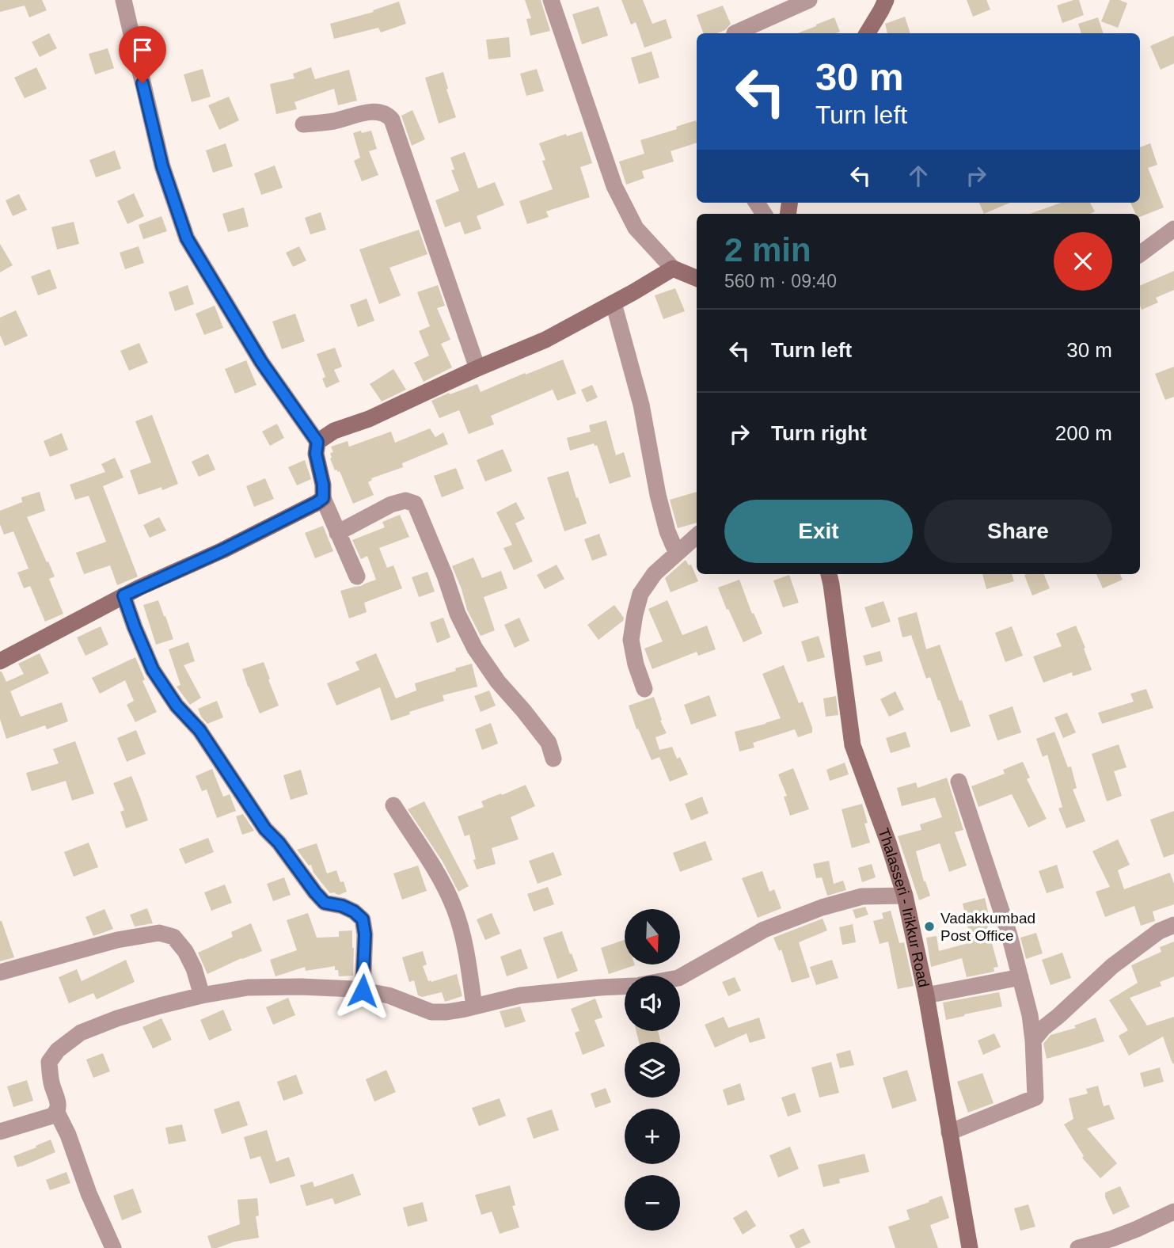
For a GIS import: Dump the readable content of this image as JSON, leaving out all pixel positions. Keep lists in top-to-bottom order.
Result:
{
  "streets": {
    "street": ["Thalasseri - Irikkur Road"]
  },
  "places": ["Vadakkumbad Post Office"],
  "north": "bottom",
  "page": {
    "turn": ["30 m", "Turn left"],
    "heading": ["2 min", "560 m · 09:40"],
    "list": [
      {
        "name": "Turn left",
        "value": "30 m"
      },
      {
        "name": "Turn right",
        "value": "200 m"
      }
    ],
    "buttons": ["Exit", "Share"],
    "map_buttons": ["+", "−"]
  }
}
